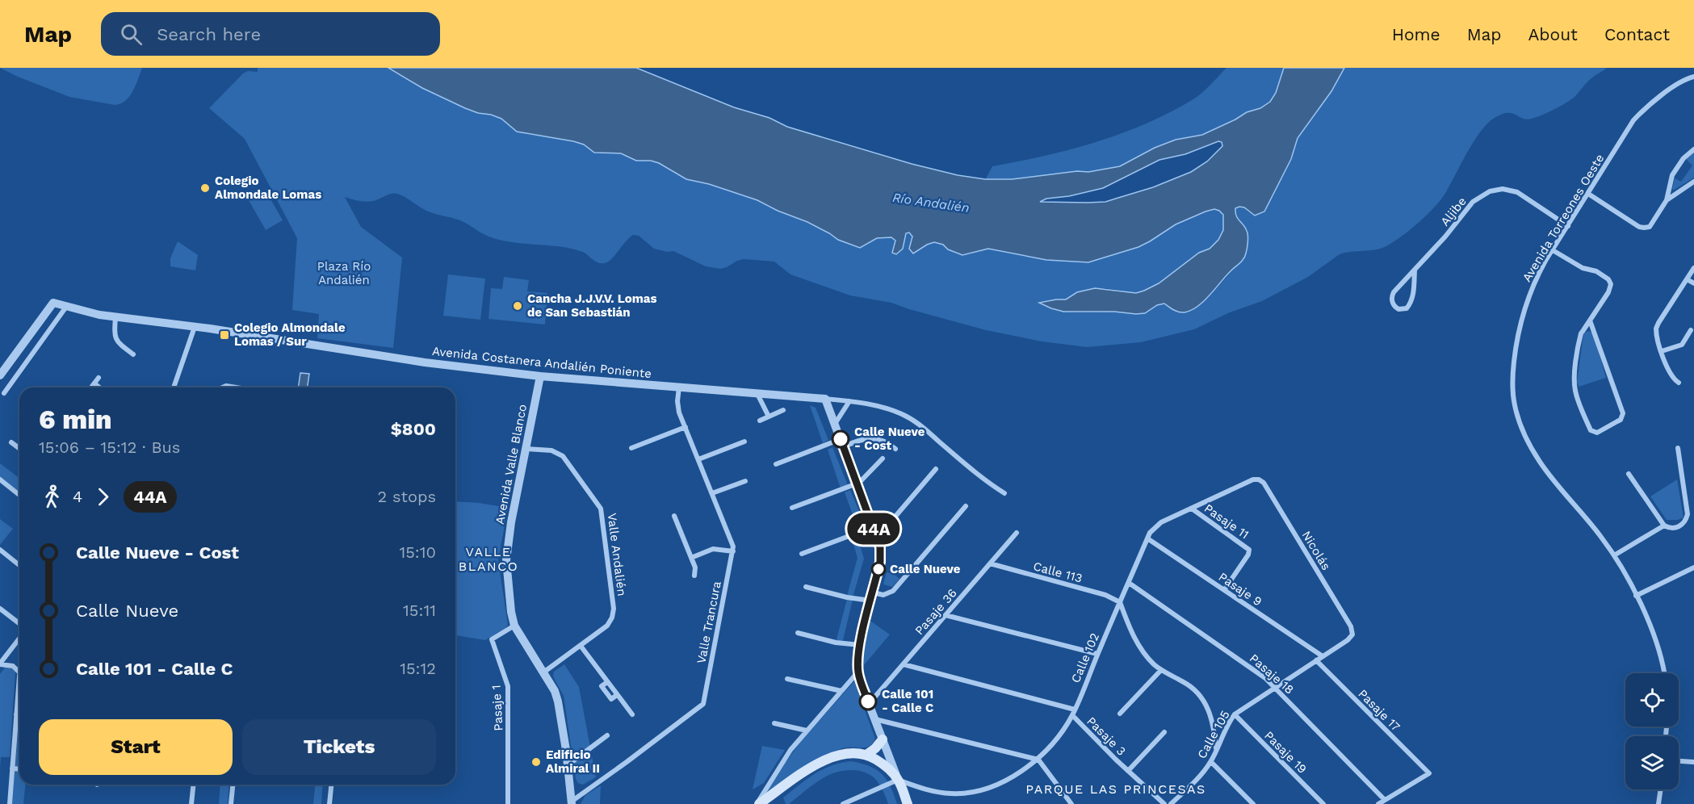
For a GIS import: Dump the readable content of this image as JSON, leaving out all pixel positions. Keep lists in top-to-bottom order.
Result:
{
  "streets": {
    "street": [
      "Aljibe",
      "Avenida Torreones Oeste",
      "Avenida Costanera Andalién Poniente",
      "Avenida Valle Blanco",
      "Pasaje 11",
      "Nicolás",
      "Valle Andalién",
      "Calle 113",
      "Pasaje 9",
      "Pasaje 36",
      "Valle Trancura",
      "Calle 102",
      "Pasaje 18",
      "Pasaje 1",
      "Pasaje 17",
      "Calle 105",
      "Pasaje 3",
      "Pasaje 19"
    ]
  },
  "crossings": [
    ["Aljibe", "Avenida Torreones Oeste"],
    ["Avenida Costanera Andalién Poniente", "Avenida Valle Blanco"],
    ["Avenida Costanera Andalién Poniente", "Valle Trancura"],
    ["Avenida Valle Blanco", "Valle Andalién"],
    ["Avenida Valle Blanco", "Valle Trancura"],
    ["Avenida Valle Blanco", "Pasaje 1"],
    ["Pasaje 11", "Pasaje 9"],
    ["Pasaje 11", "Calle 102"],
    ["Nicolás", "Calle 102"],
    ["Nicolás", "Calle 105"],
    ["Calle 113", "Pasaje 36"],
    ["Calle 113", "Calle 102"],
    ["Pasaje 9", "Calle 102"],
    ["Pasaje 9", "Calle 105"],
    ["Calle 102", "Pasaje 18"],
    ["Calle 102", "Pasaje 3"],
    ["Pasaje 18", "Pasaje 17"],
    ["Pasaje 18", "Calle 105"],
    ["Pasaje 17", "Calle 105"],
    ["Calle 105", "Pasaje 19"]
  ],
  "districts": ["VALLE BLANCO", "PARQUE LAS PRINCESAS"],
  "water": ["Río Andalién"],
  "parks": ["Plaza Río Andalién"],
  "places": {
    "other": [
      "Colegio Almondale Lomas",
      "Cancha J.J.V.V. Lomas de San Sebastián",
      "Calle Nueve - Cost",
      "Calle Nueve",
      "Calle 101 - Calle C",
      "Edificio Almiral II"
    ],
    "transit": ["Colegio Almondale Lomas / Sur"]
  },
  "lines": ["bus line 44A"],
  "page": {
    "header": "Map",
    "search": "Search here",
    "nav": [
      "Home",
      "Map",
      "About",
      "Contact"
    ],
    "on_map": "44A",
    "heading": ["6 min", "15:06 – 15:12 · Bus", "$800"],
    "legs": ["4", "44A", "2 stops"],
    "list": [
      {
        "name": "Calle Nueve - Cost",
        "value": "15:10"
      },
      {
        "name": "Calle Nueve",
        "value": "15:11"
      },
      {
        "name": "Calle 101 - Calle C",
        "value": "15:12"
      }
    ],
    "buttons": ["Start", "Tickets"]
  }
}
